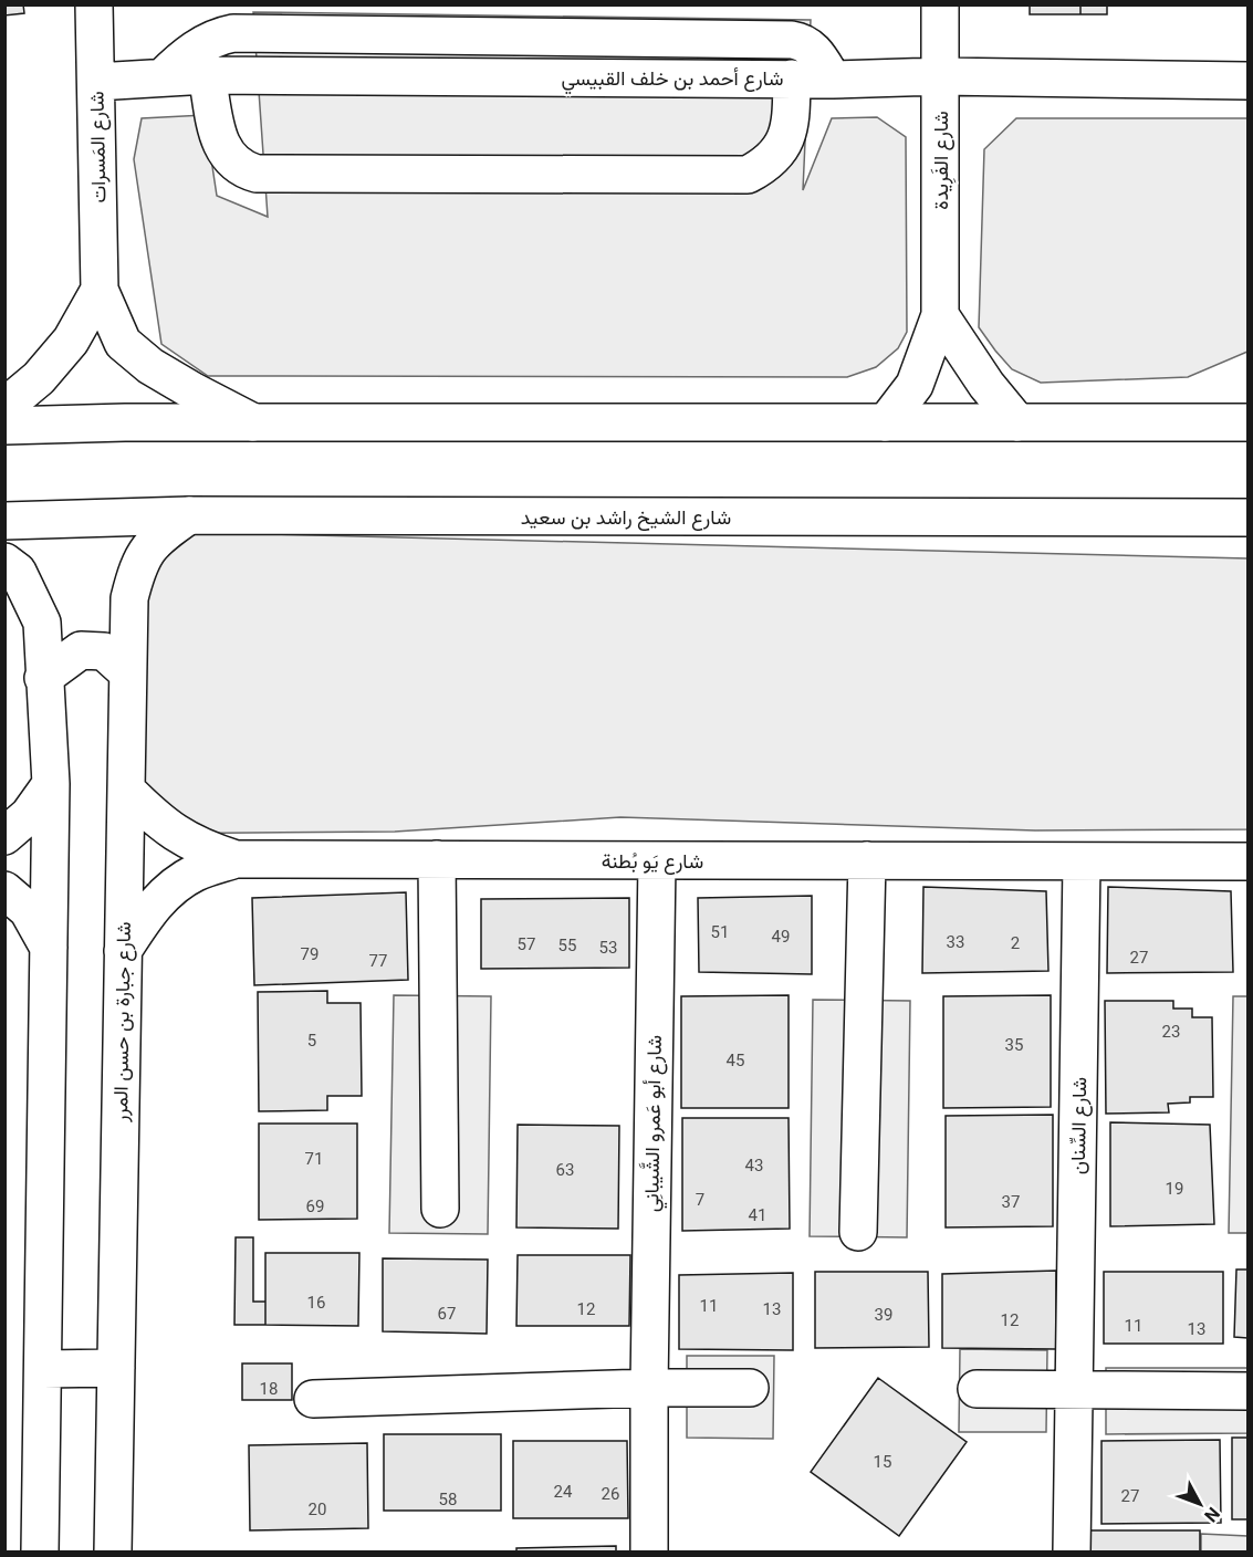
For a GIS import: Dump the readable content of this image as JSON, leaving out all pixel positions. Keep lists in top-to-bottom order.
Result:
{
  "streets": {
    "street": [
      "شارع أحمد بن خلف القبيسي",
      "شارع المَسرات",
      "شارع الفَرِيدة",
      "شارع الشيخ راشد بن سعيد",
      "شارع يَو بُطنة",
      "شارع جبارة بن حسن المرر",
      "شارع أبو عَمرو الشَّيبانِي",
      "شارع السِّنان"
    ]
  },
  "crossings": [
    ["شارع أحمد بن خلف القبيسي", "شارع المَسرات"],
    ["شارع أحمد بن خلف القبيسي", "شارع الفَرِيدة"],
    ["شارع الشيخ راشد بن سعيد", "شارع جبارة بن حسن المرر"],
    ["شارع يَو بُطنة", "شارع جبارة بن حسن المرر"],
    ["شارع يَو بُطنة", "شارع أبو عَمرو الشَّيبانِي"],
    ["شارع يَو بُطنة", "شارع السِّنان"]
  ],
  "house_numbers": [
    "51",
    "49",
    "33",
    "2",
    "57",
    "55",
    "53",
    "79",
    "27",
    "77",
    "23",
    "5",
    "35",
    "45",
    "71",
    "43",
    "63",
    "19",
    "7",
    "37",
    "69",
    "41",
    "16",
    "11",
    "12",
    "13",
    "67",
    "39",
    "12",
    "11",
    "13",
    "18",
    "15",
    "24",
    "26",
    "27",
    "58",
    "20"
  ],
  "north": "bottom right"
}
